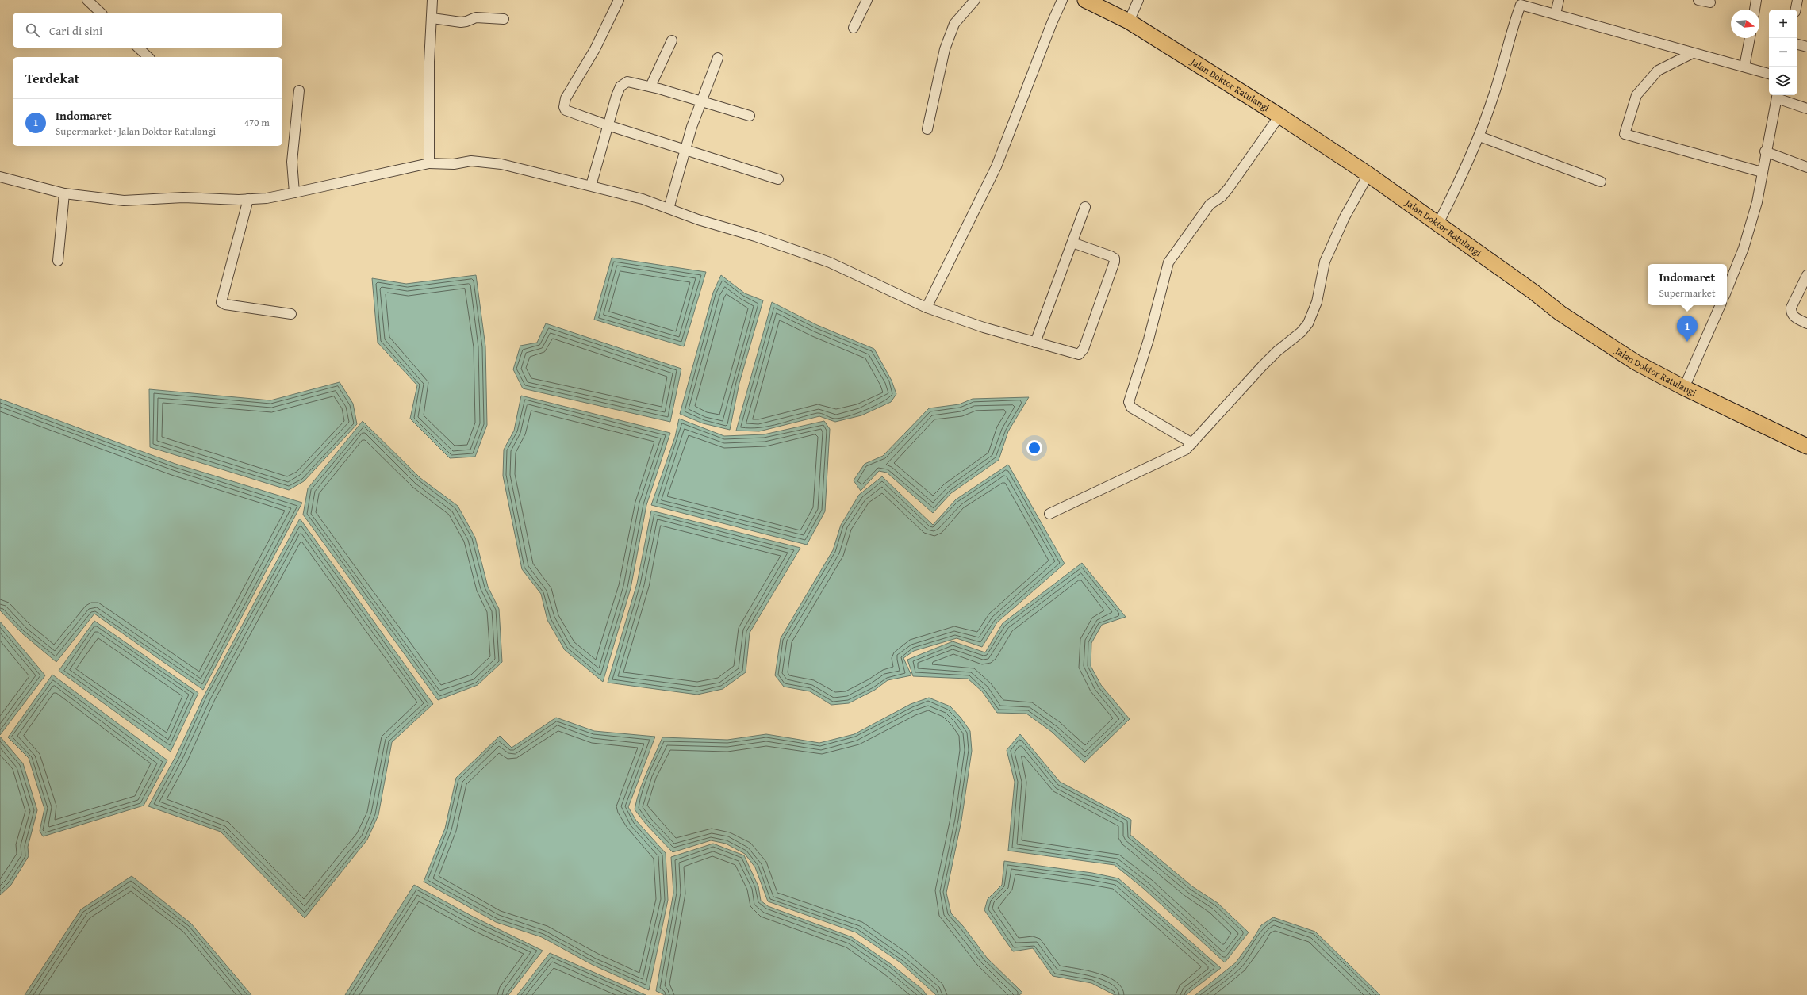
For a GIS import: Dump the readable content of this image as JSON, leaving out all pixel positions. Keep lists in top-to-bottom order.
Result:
{
  "streets": {
    "highway": ["Jalan Doktor Ratulangi"]
  },
  "north": "right",
  "page": {
    "map_buttons": ["+", "−"],
    "search": "Cari di sini",
    "heading": "Terdekat",
    "list": [
      {
        "mark": "1",
        "name": "Indomaret",
        "note": "Supermarket · Jalan Doktor Ratulangi",
        "value": "470 m"
      }
    ],
    "popup": ["Indomaret", "Supermarket"],
    "pins": "1"
  }
}
